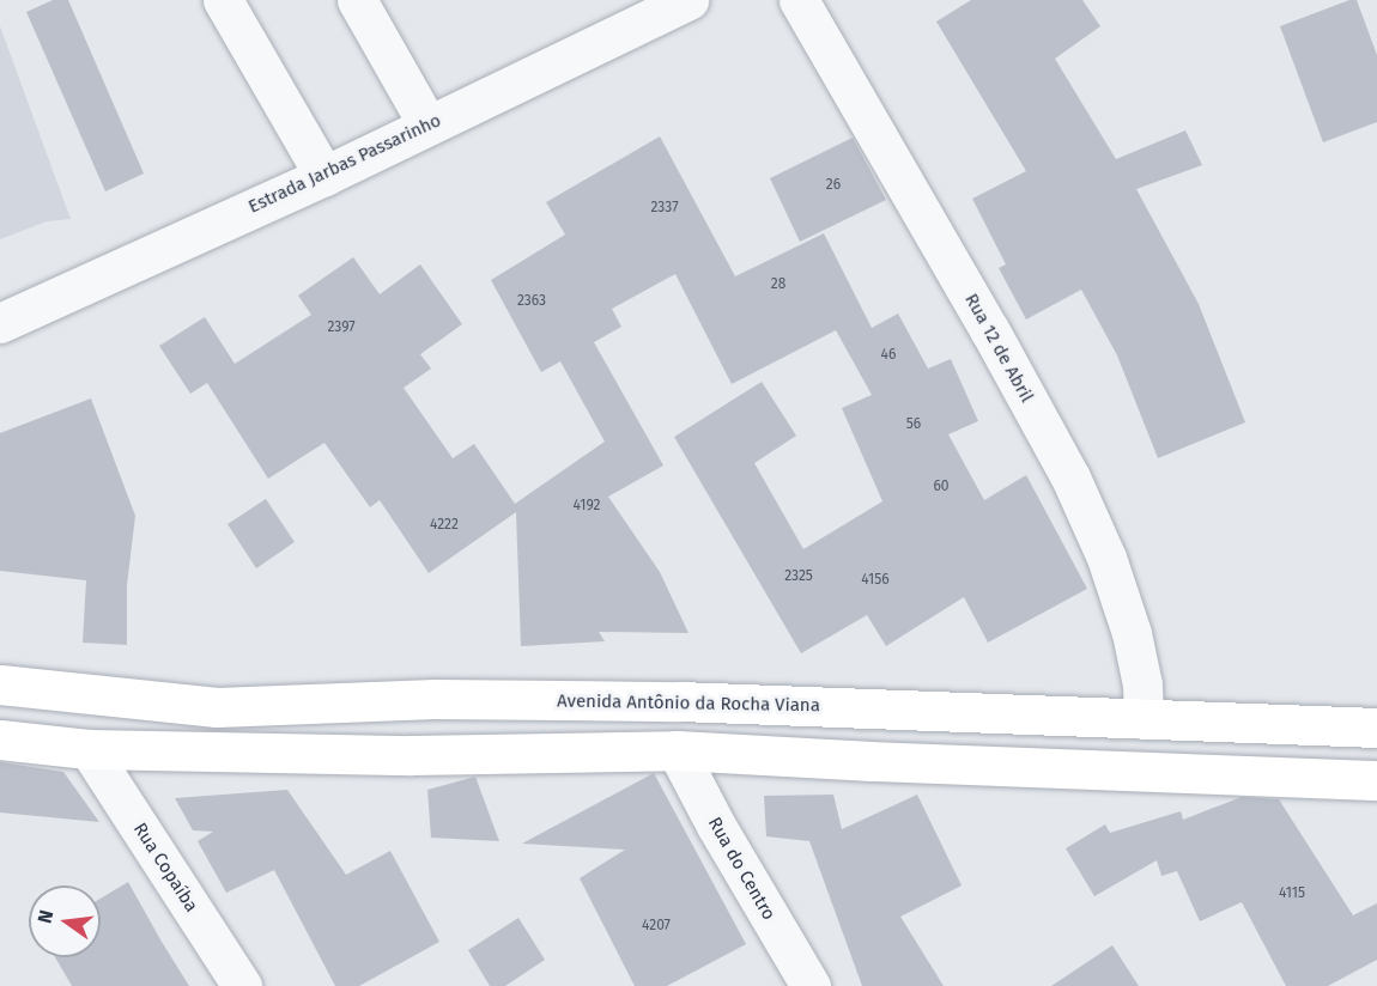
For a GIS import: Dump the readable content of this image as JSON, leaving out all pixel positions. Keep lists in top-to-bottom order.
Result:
{
  "streets": {
    "main road": ["Avenida Antônio da Rocha Viana"],
    "street": [
      "Estrada Jarbas Passarinho",
      "Rua 12 de Abril",
      "Rua Copaíba",
      "Rua do Centro"
    ]
  },
  "crossings": [
    ["Rua 12 de Abril", "Avenida Antônio da Rocha Viana"]
  ],
  "house_numbers": [
    "26",
    "2337",
    "28",
    "2363",
    "2397",
    "46",
    "56",
    "60",
    "4192",
    "4222",
    "2325",
    "4156",
    "4115",
    "4207"
  ],
  "north": "left"
}
